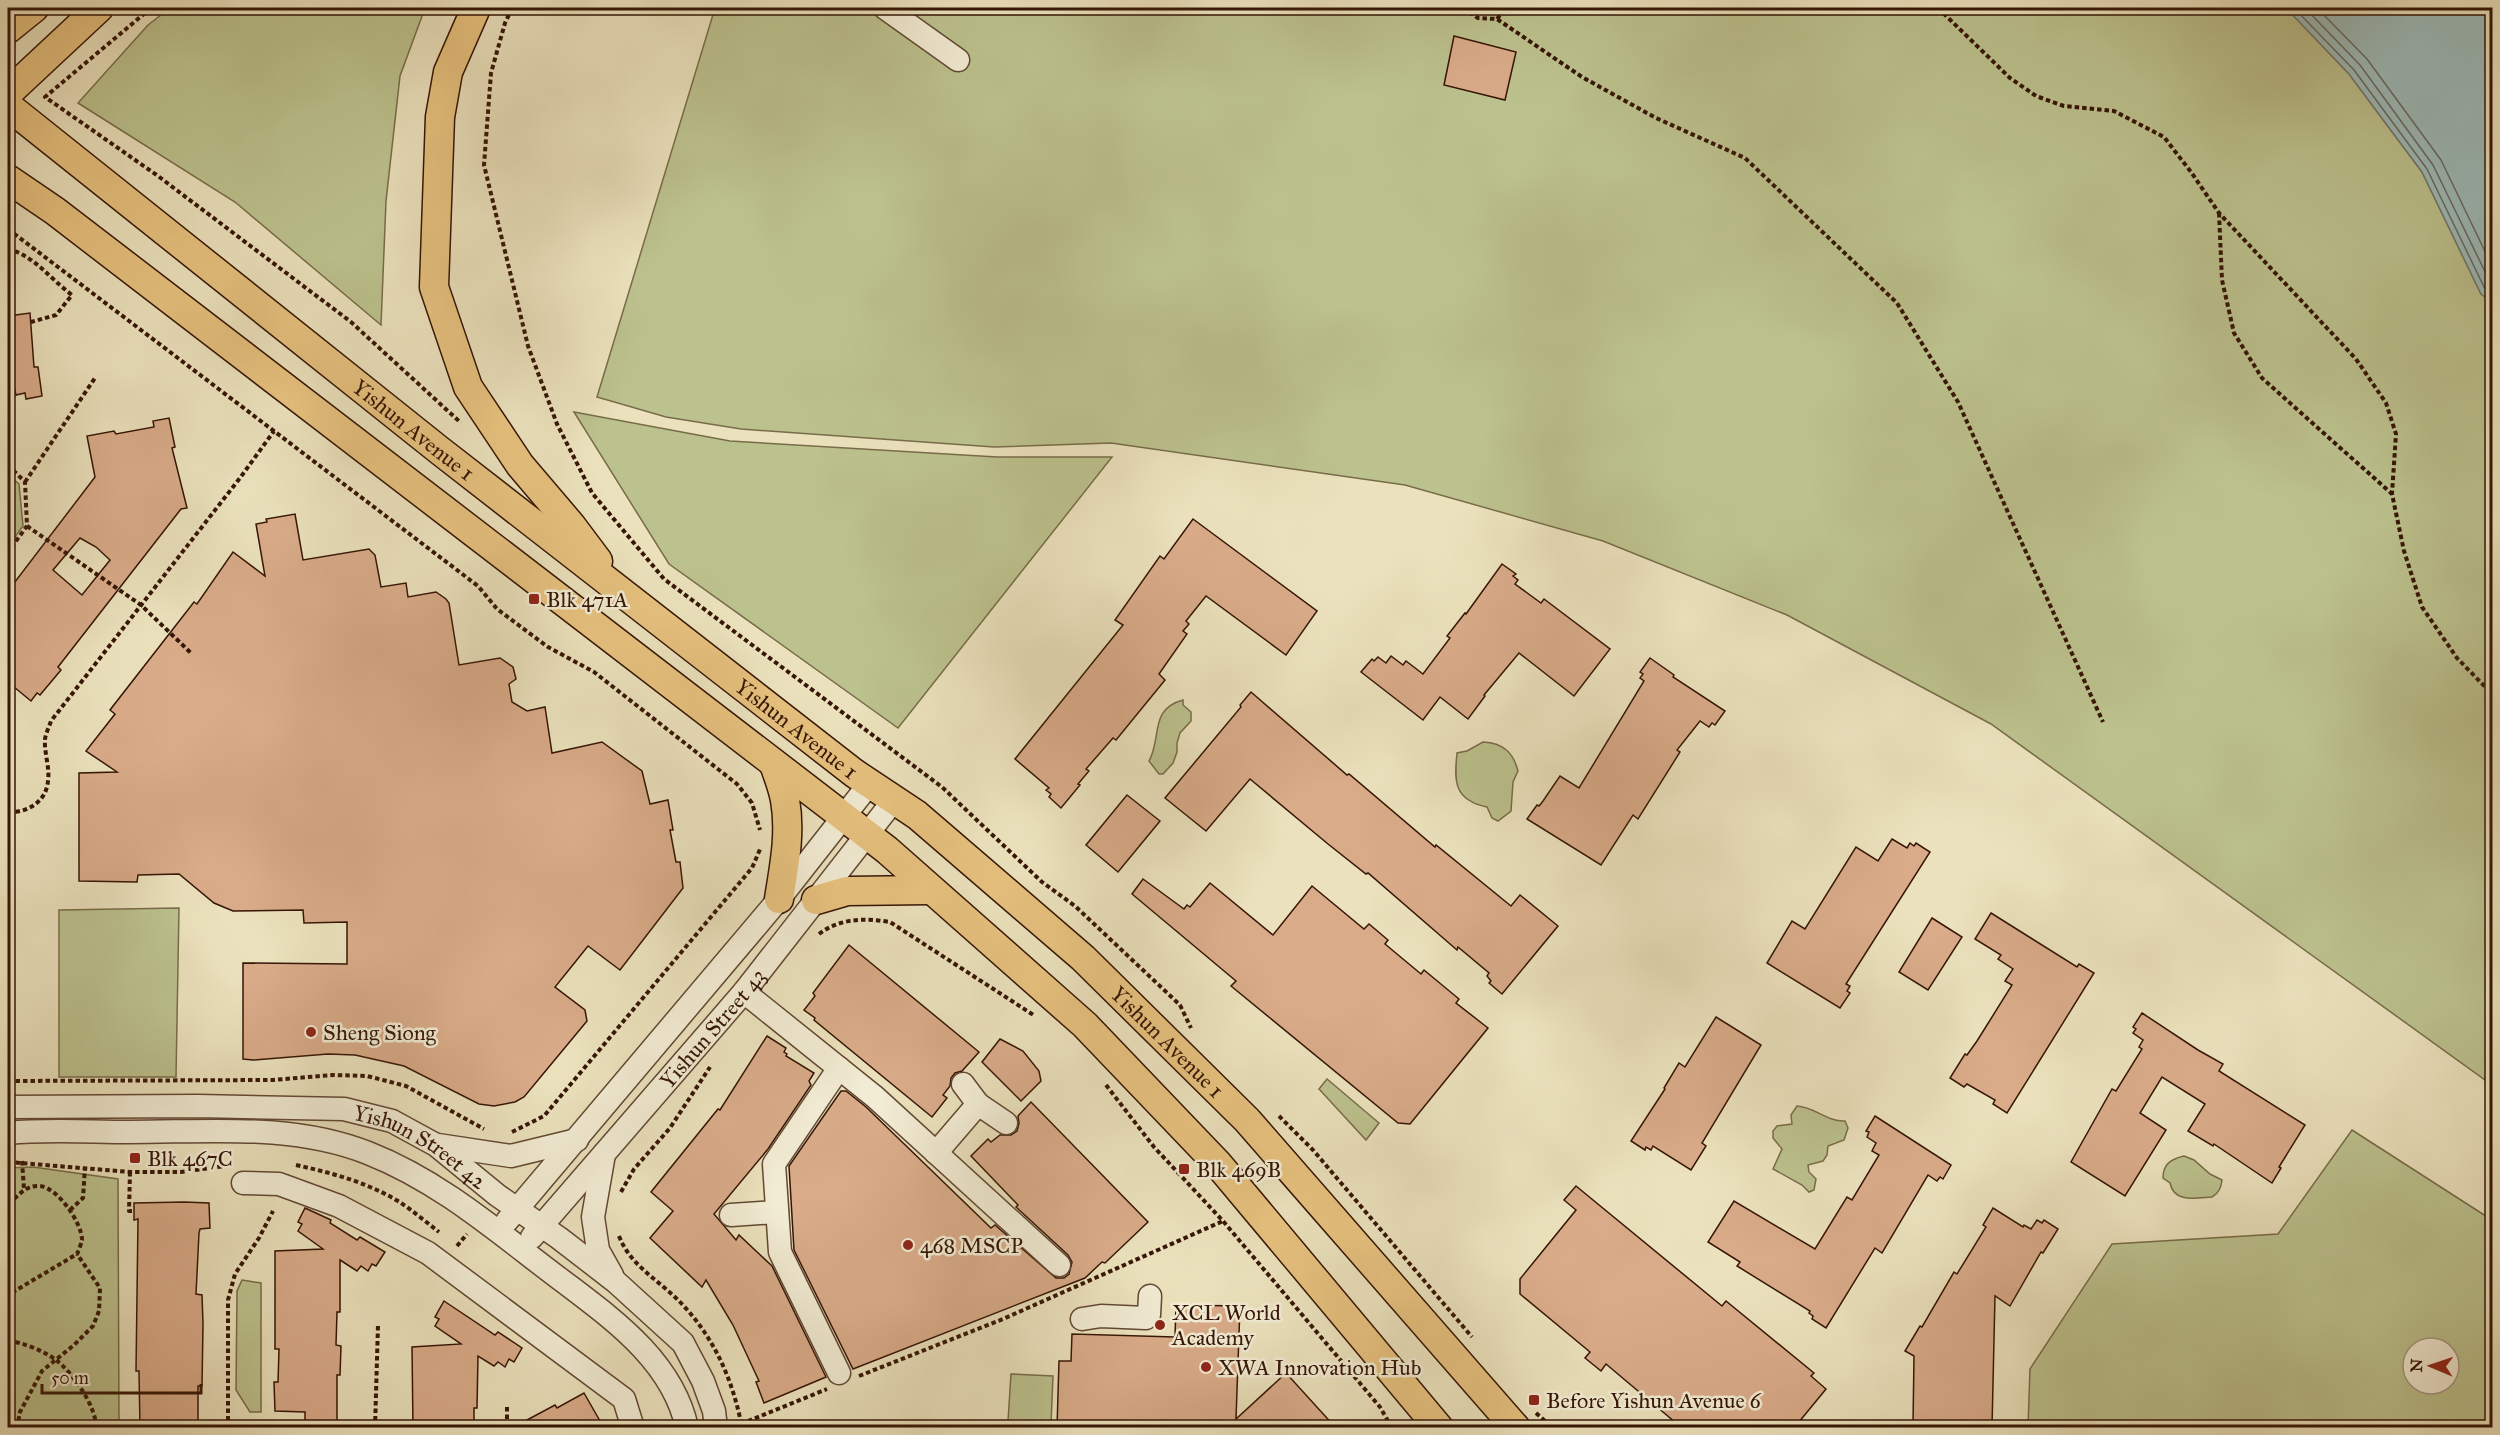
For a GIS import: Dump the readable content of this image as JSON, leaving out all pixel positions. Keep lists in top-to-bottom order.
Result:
{
  "streets": {
    "main road": ["Yishun Avenue 1"],
    "street": ["Yishun Street 43", "Yishun Street 42"]
  },
  "crossings": [
    ["Yishun Avenue 1", "Yishun Street 43"],
    ["Yishun Street 43", "Yishun Street 42"]
  ],
  "places": {
    "transit": [
      "Blk 471A",
      "Blk 467C",
      "Blk 469B",
      "Before Yishun Avenue 6"
    ],
    "other": [
      "Sheng Siong",
      "468 MSCP",
      "XCL World Academy",
      "XWA Innovation Hub"
    ]
  },
  "scale_bar": "50 m",
  "north": "left"
}
